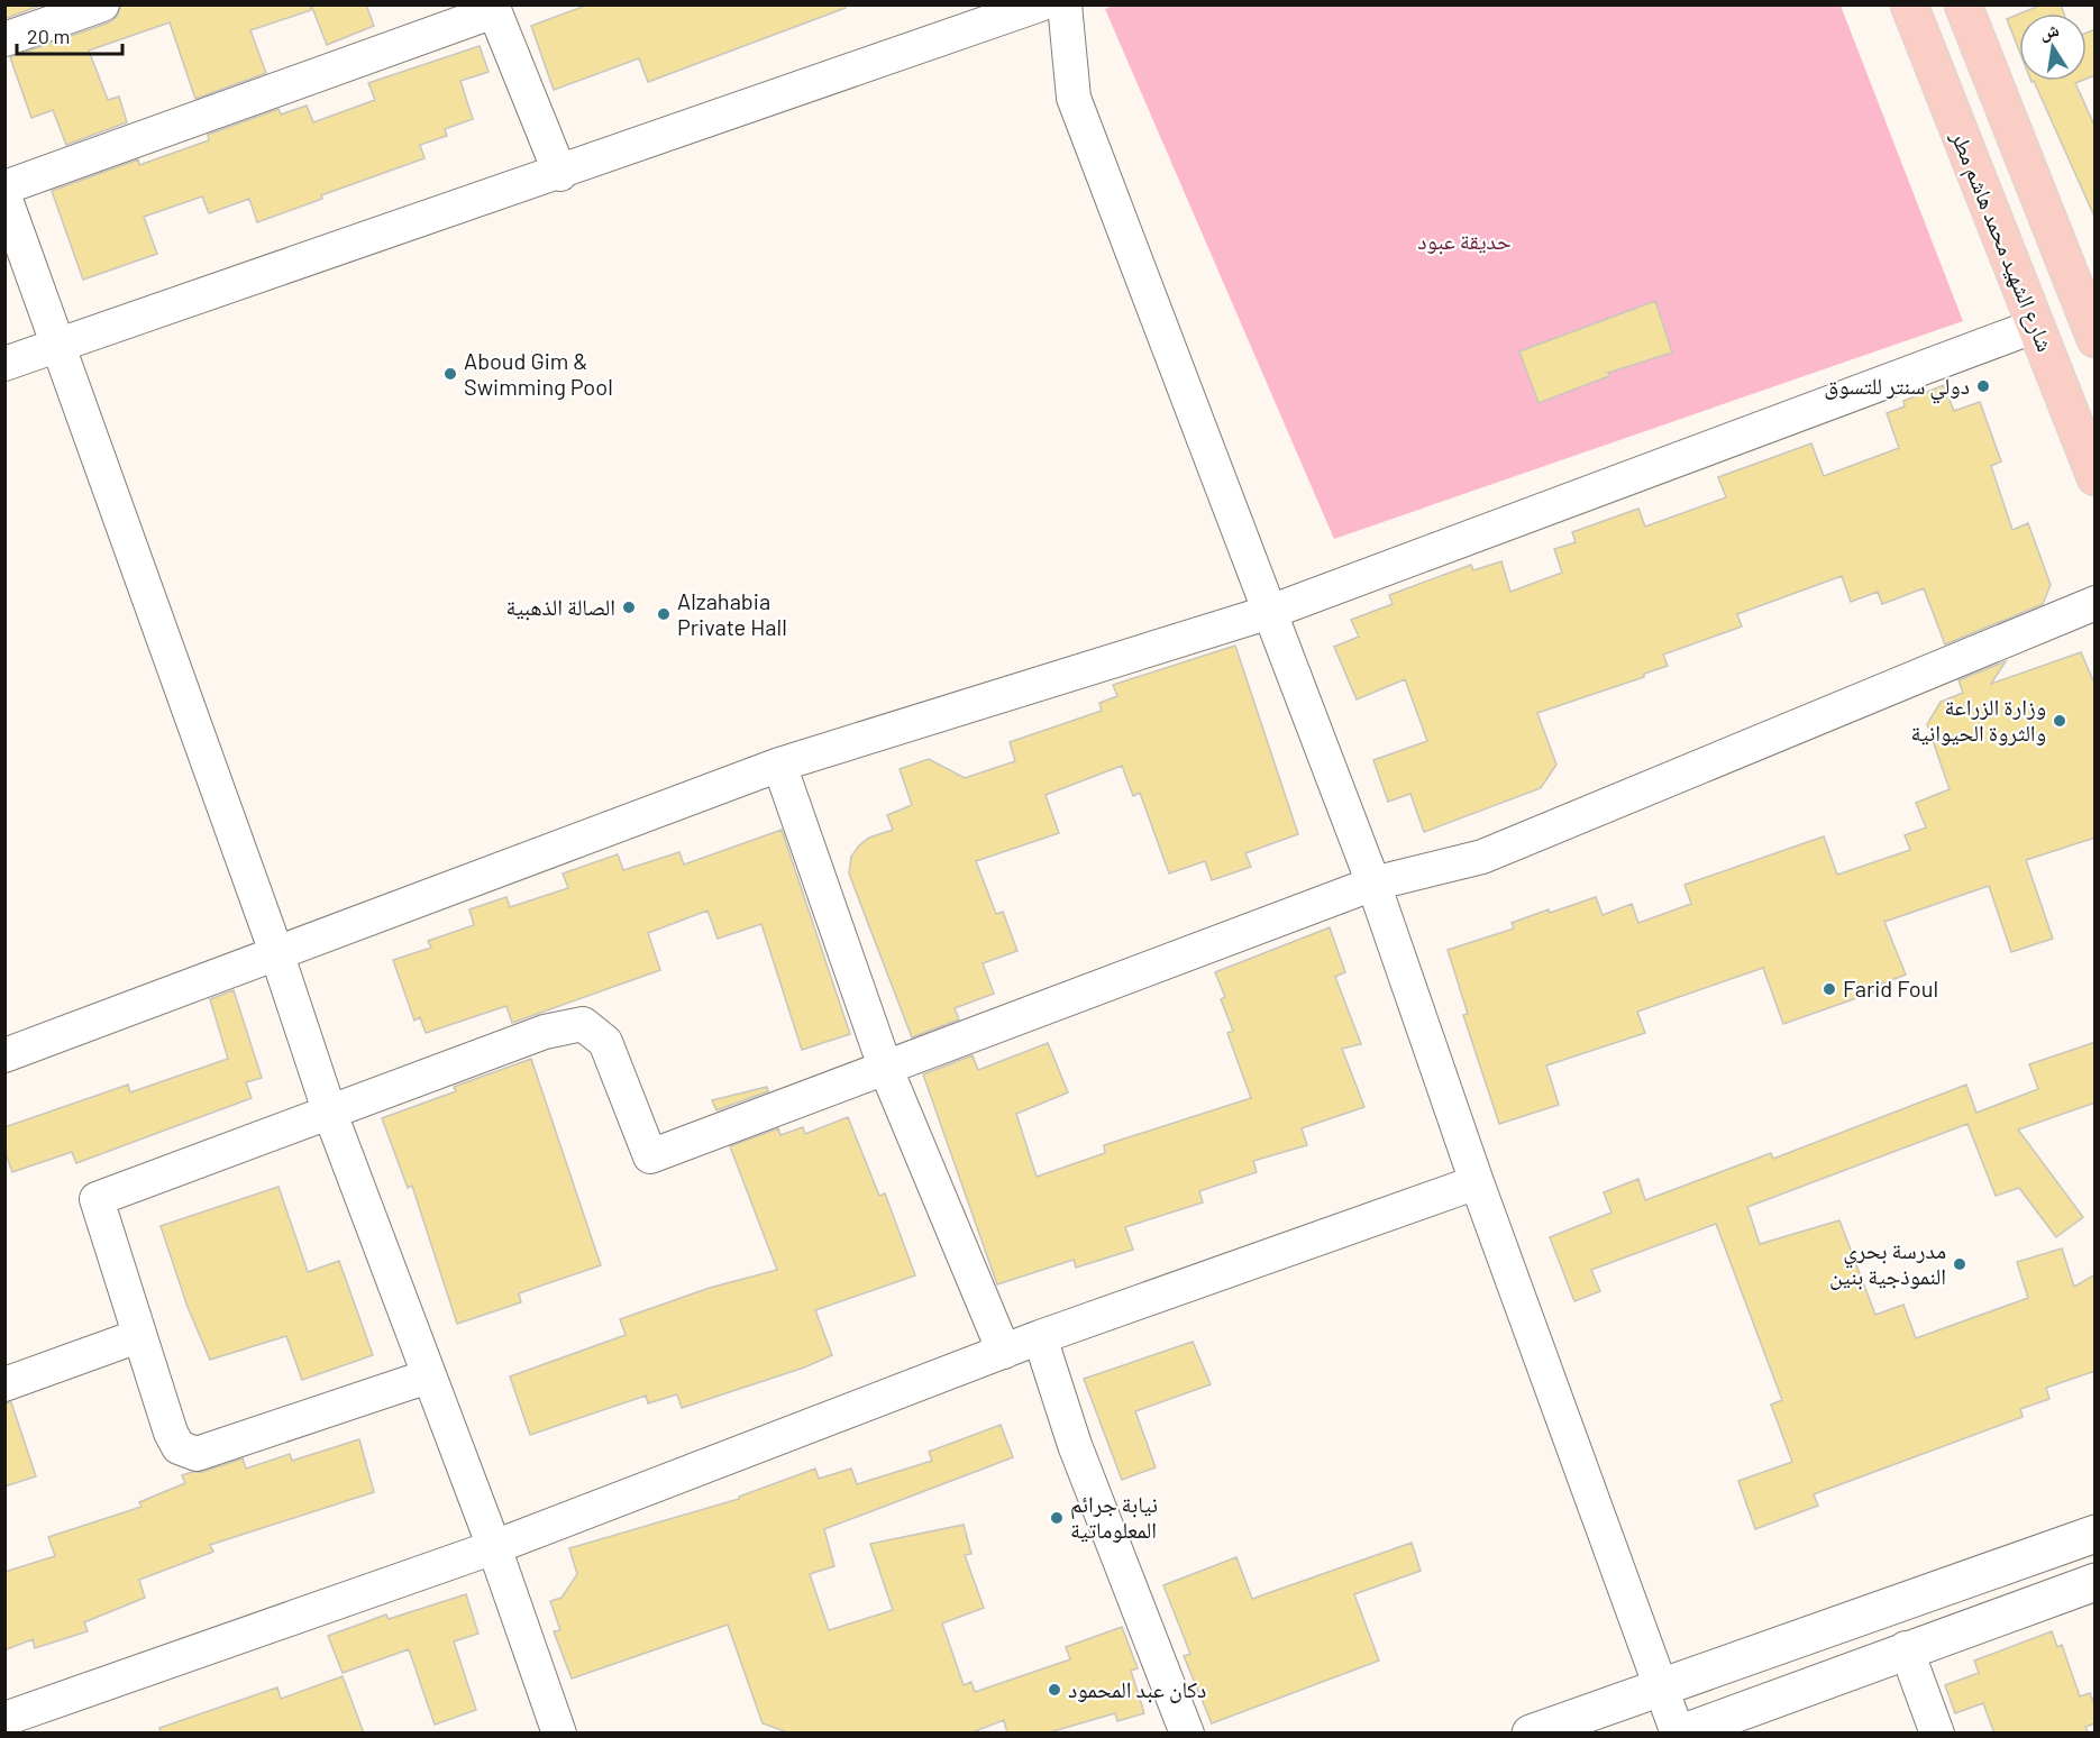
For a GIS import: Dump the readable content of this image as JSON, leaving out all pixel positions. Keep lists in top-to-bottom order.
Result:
{
  "streets": {
    "main road": ["شارع الشهيد محمد هاشم مطر"]
  },
  "parks": ["حديقة عبود"],
  "places": [
    "Aboud Gim & Swimming Pool",
    "دولي سنتر للتسوق",
    "الصالة الذهبية",
    "Alzahabia Private Hall",
    "وزارة الزراعة والثروة الحيوانية",
    "Farid Foul",
    "مدرسة بحري النموذجية بنين",
    "نيابة جرائم المعلوماتية",
    "دكان عبد المحمود"
  ],
  "scale_bar": "20 m",
  "north": "top"
}
